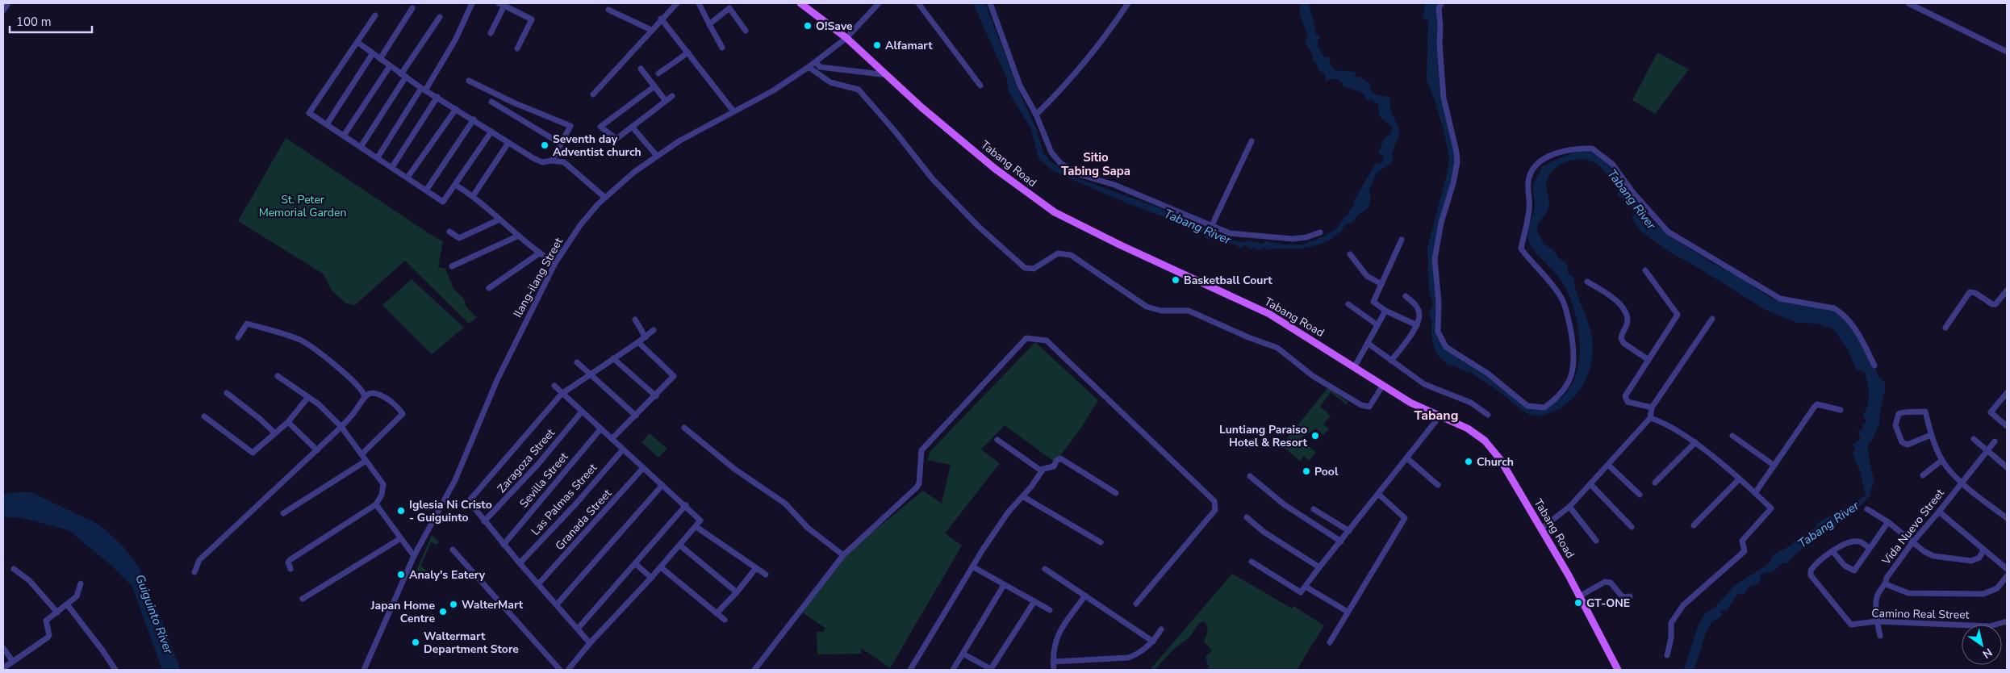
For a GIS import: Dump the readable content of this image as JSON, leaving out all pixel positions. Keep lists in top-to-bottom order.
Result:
{
  "streets": {
    "main road": ["Tabang Road"],
    "street": [
      "Ilang-ilang Street",
      "Zaragoza Street",
      "Sevilla Street",
      "Las Palmas Street",
      "Granada Street",
      "Vida Nuevo Street",
      "Camino Real Street"
    ]
  },
  "crossings": [
    ["Tabang Road", "Ilang-ilang Street"],
    ["Vida Nuevo Street", "Camino Real Street"]
  ],
  "districts": ["Sitio Tabing Sapa", "Tabang"],
  "water": ["Tabang River", "Guiguinto River"],
  "parks": ["St. Peter Memorial Garden"],
  "places": [
    "O!Save",
    "Alfamart",
    "Seventh day Adventist church",
    "Basketball Court",
    "Luntiang Paraiso Hotel & Resort",
    "Church",
    "Pool",
    "Iglesia Ni Cristo - Guiguinto",
    "Analy's Eatery",
    "GT-ONE",
    "WalterMart",
    "Japan Home Centre",
    "Waltermart Department Store"
  ],
  "scale_bar": "100 m",
  "north": "bottom right"
}
